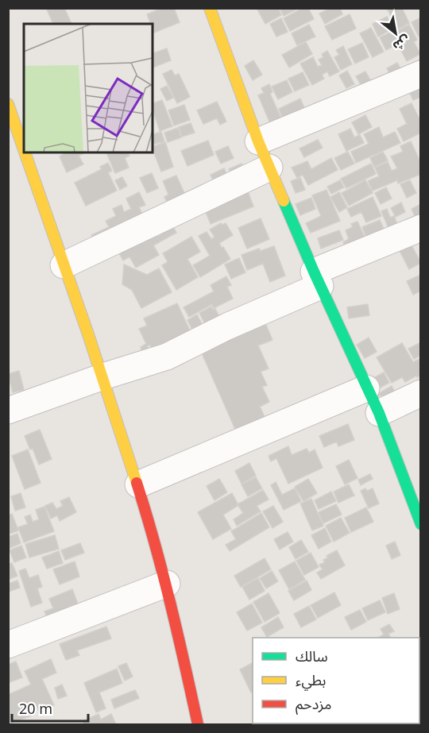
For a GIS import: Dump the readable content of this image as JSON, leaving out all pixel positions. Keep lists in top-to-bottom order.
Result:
{
  "legend": ["سالك", "بطيء", "مزدحم"],
  "scale_bar": "20 m",
  "north": "bottom right"
}
